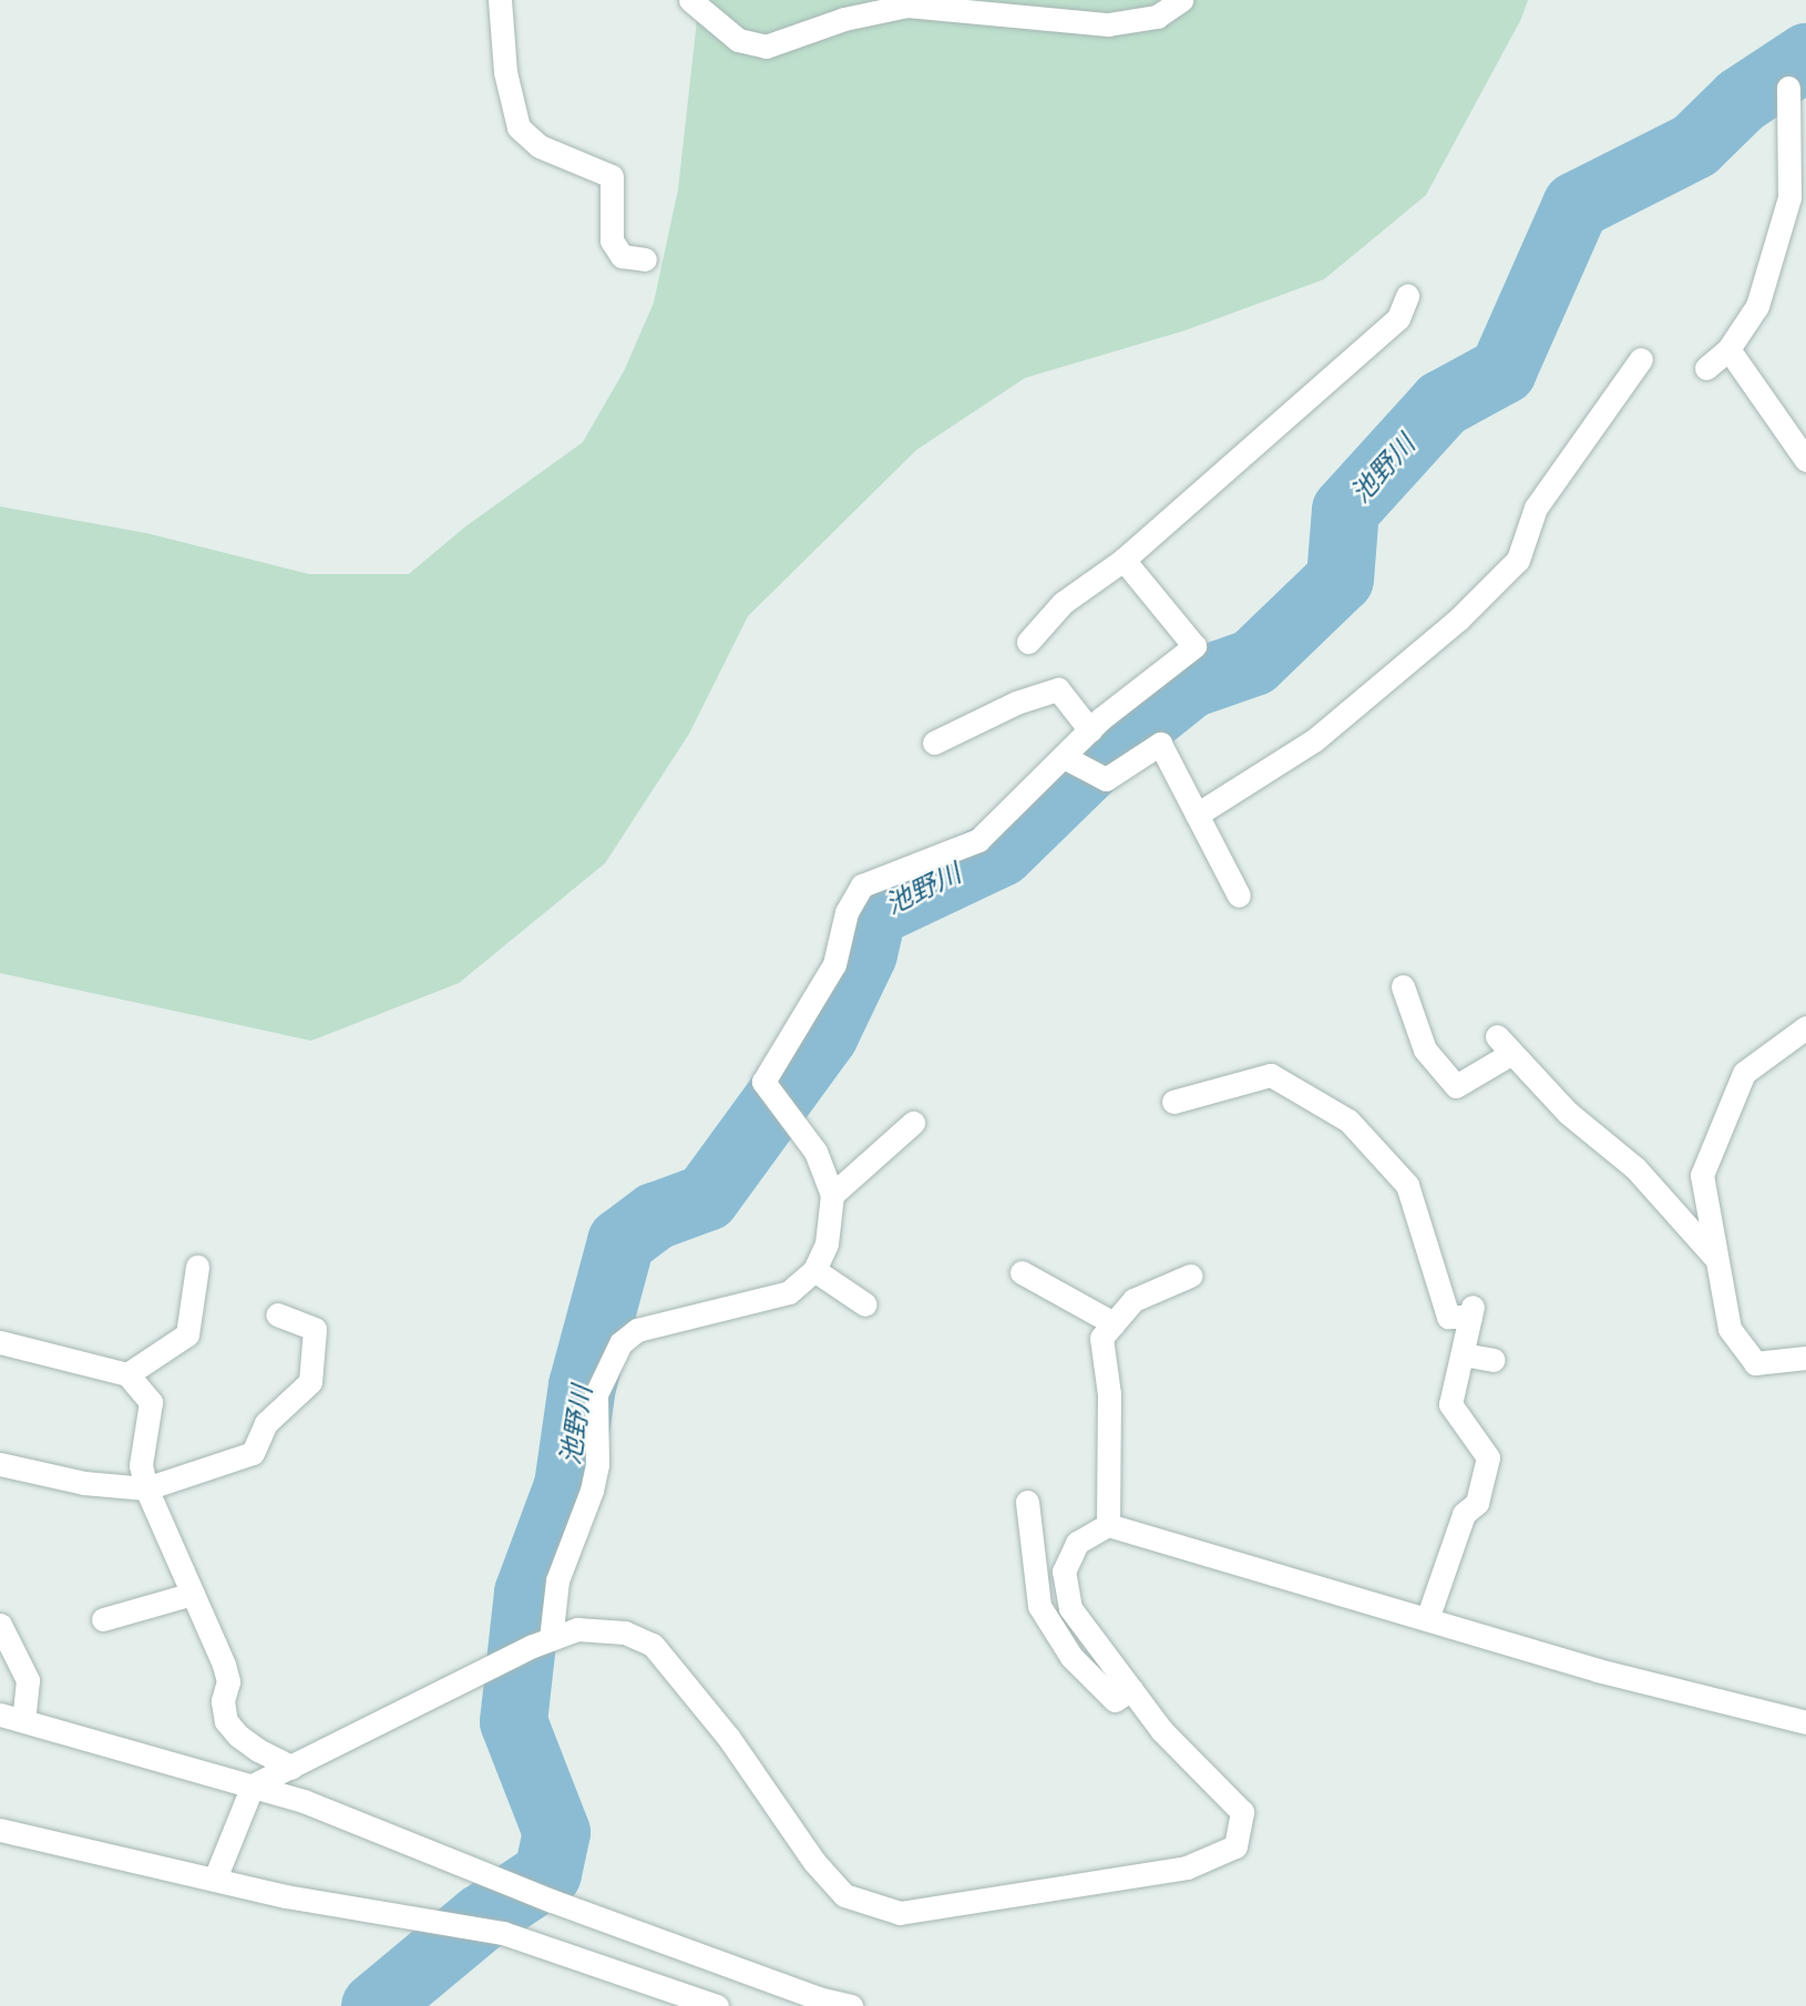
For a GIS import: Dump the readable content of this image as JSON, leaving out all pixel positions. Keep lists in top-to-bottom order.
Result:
{
  "water": ["池野川"]
}
